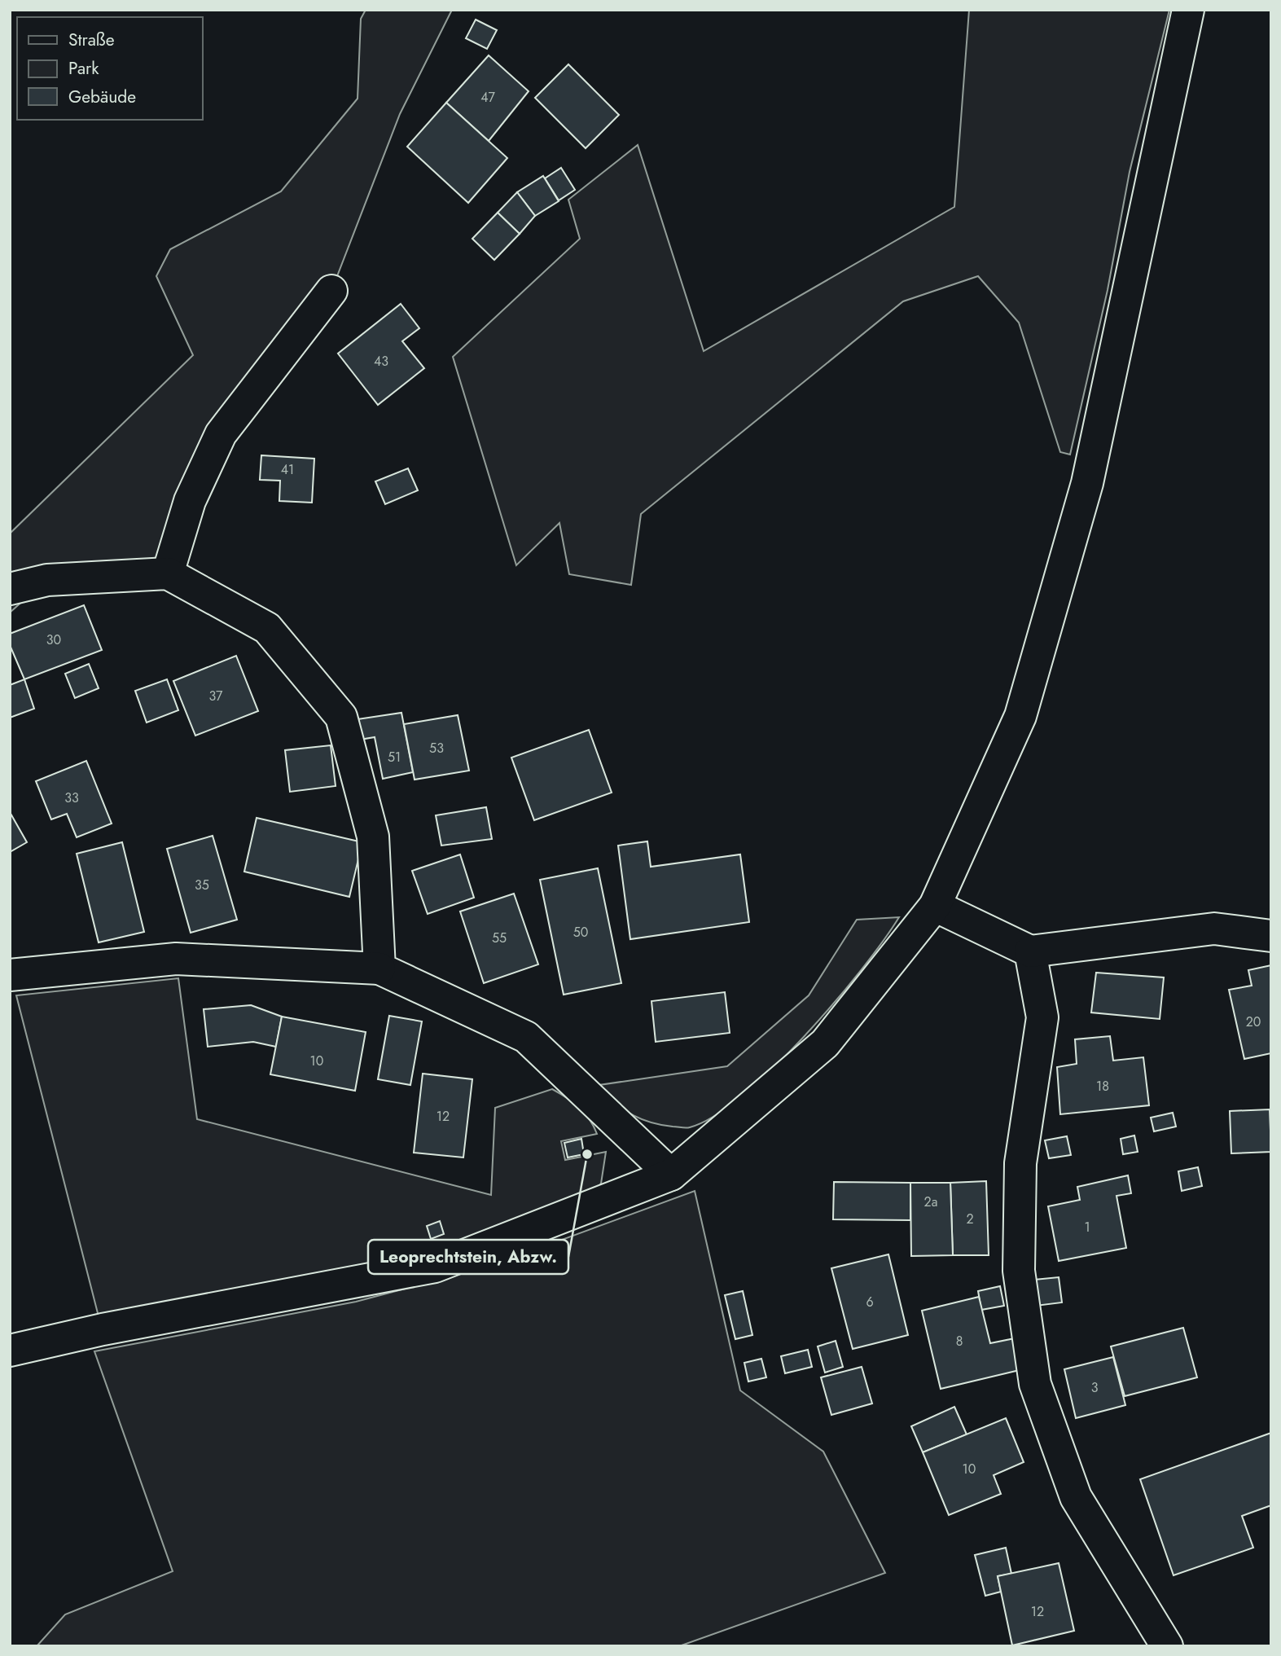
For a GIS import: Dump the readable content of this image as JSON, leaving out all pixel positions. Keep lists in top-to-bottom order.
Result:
{
  "places": ["Leoprechtstein, Abzw."],
  "house_numbers": [
    "47",
    "43",
    "41",
    "30",
    "37",
    "53",
    "51",
    "33",
    "35",
    "50",
    "55",
    "20",
    "10",
    "18",
    "12",
    "2a",
    "2",
    "1",
    "6",
    "8",
    "3",
    "10",
    "12"
  ],
  "legend": ["Straße", "Park", "Gebäude"]
}
